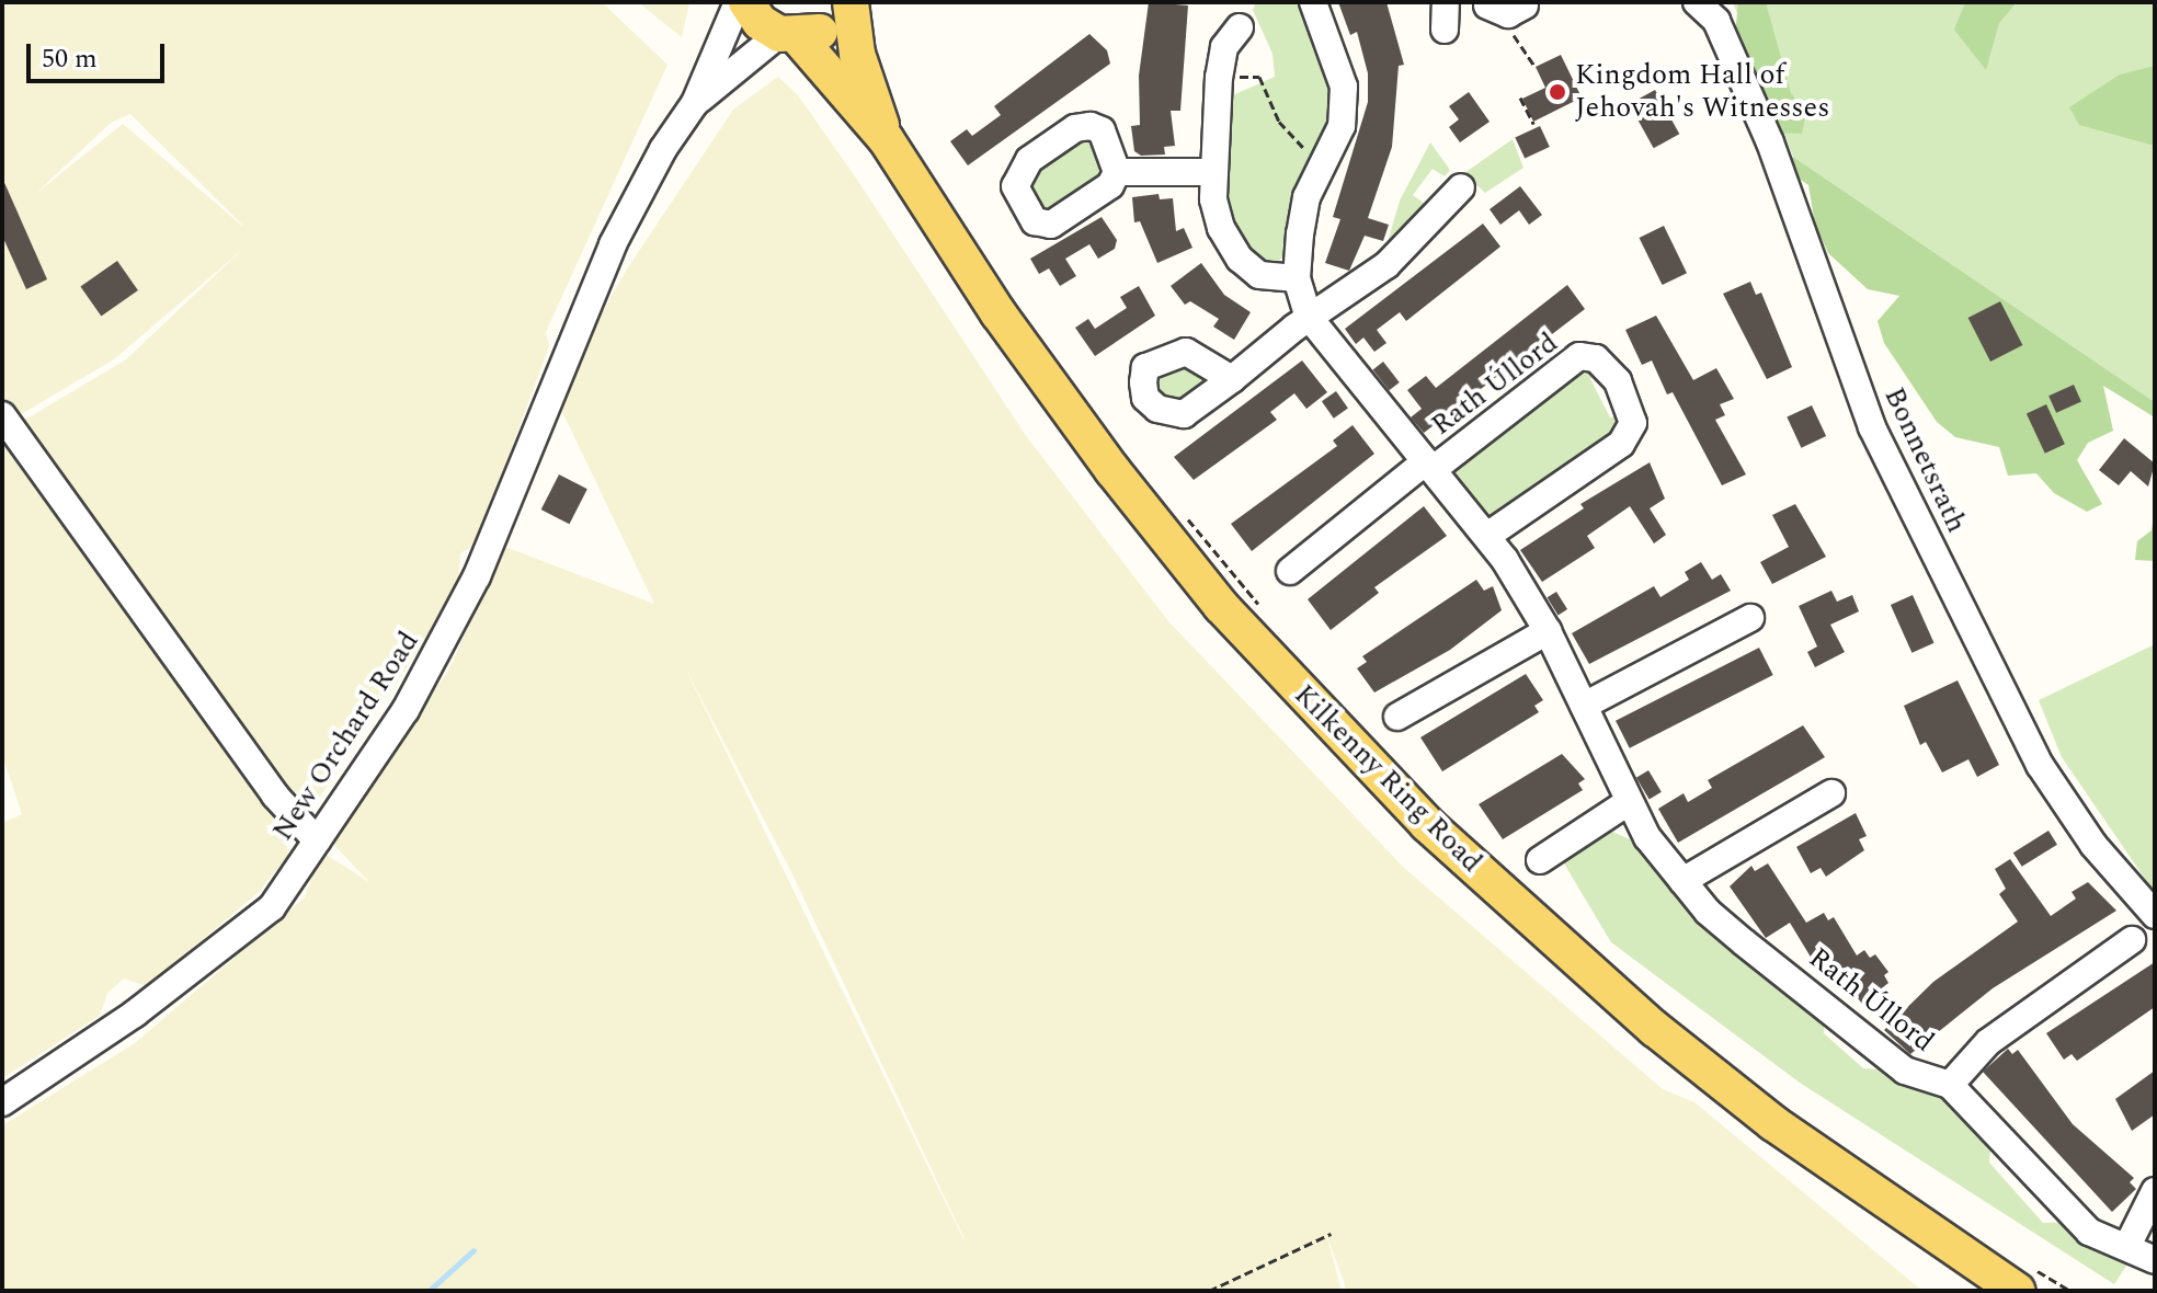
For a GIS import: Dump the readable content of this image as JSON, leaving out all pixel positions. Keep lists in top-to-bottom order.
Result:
{
  "streets": {
    "main road": ["Kilkenny Ring Road"],
    "street": ["Rath Úllord", "Bonnetsrath", "New Orchard Road"]
  },
  "crossings": [
    ["New Orchard Road", "Kilkenny Ring Road"]
  ],
  "places": ["Kingdom Hall of Jehovah's Witnesses"],
  "scale_bar": "50 m"
}
